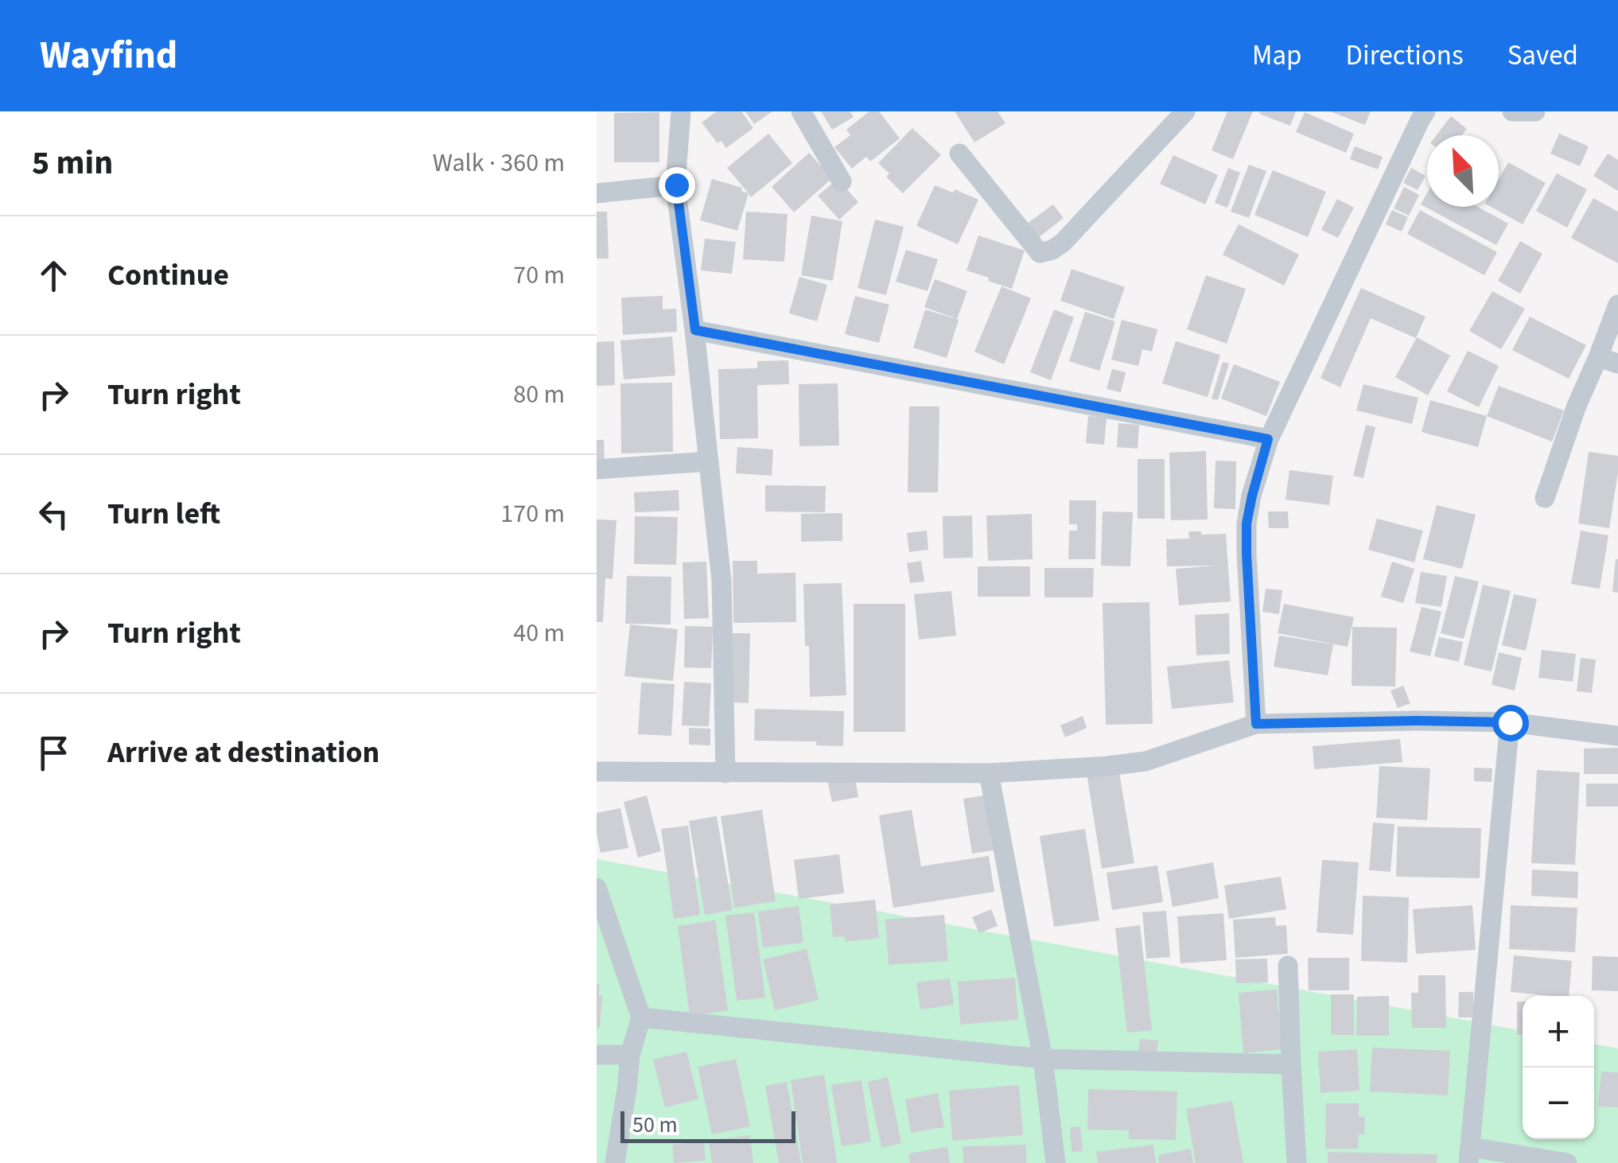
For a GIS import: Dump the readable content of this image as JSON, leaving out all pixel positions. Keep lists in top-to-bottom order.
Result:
{
  "scale_bar": "50 m",
  "north": "top left",
  "page": {
    "header": "Wayfind",
    "nav": ["Map", "Directions", "Saved"],
    "heading": ["5 min", "Walk · 360 m"],
    "list": [
      ["Continue", "70 m"],
      ["Turn right", "80 m"],
      ["Turn left", "170 m"],
      ["Turn right", "40 m"],
      "Arrive at destination"
    ],
    "map_buttons": ["+", "−"],
    "scale": "50 m"
  }
}
